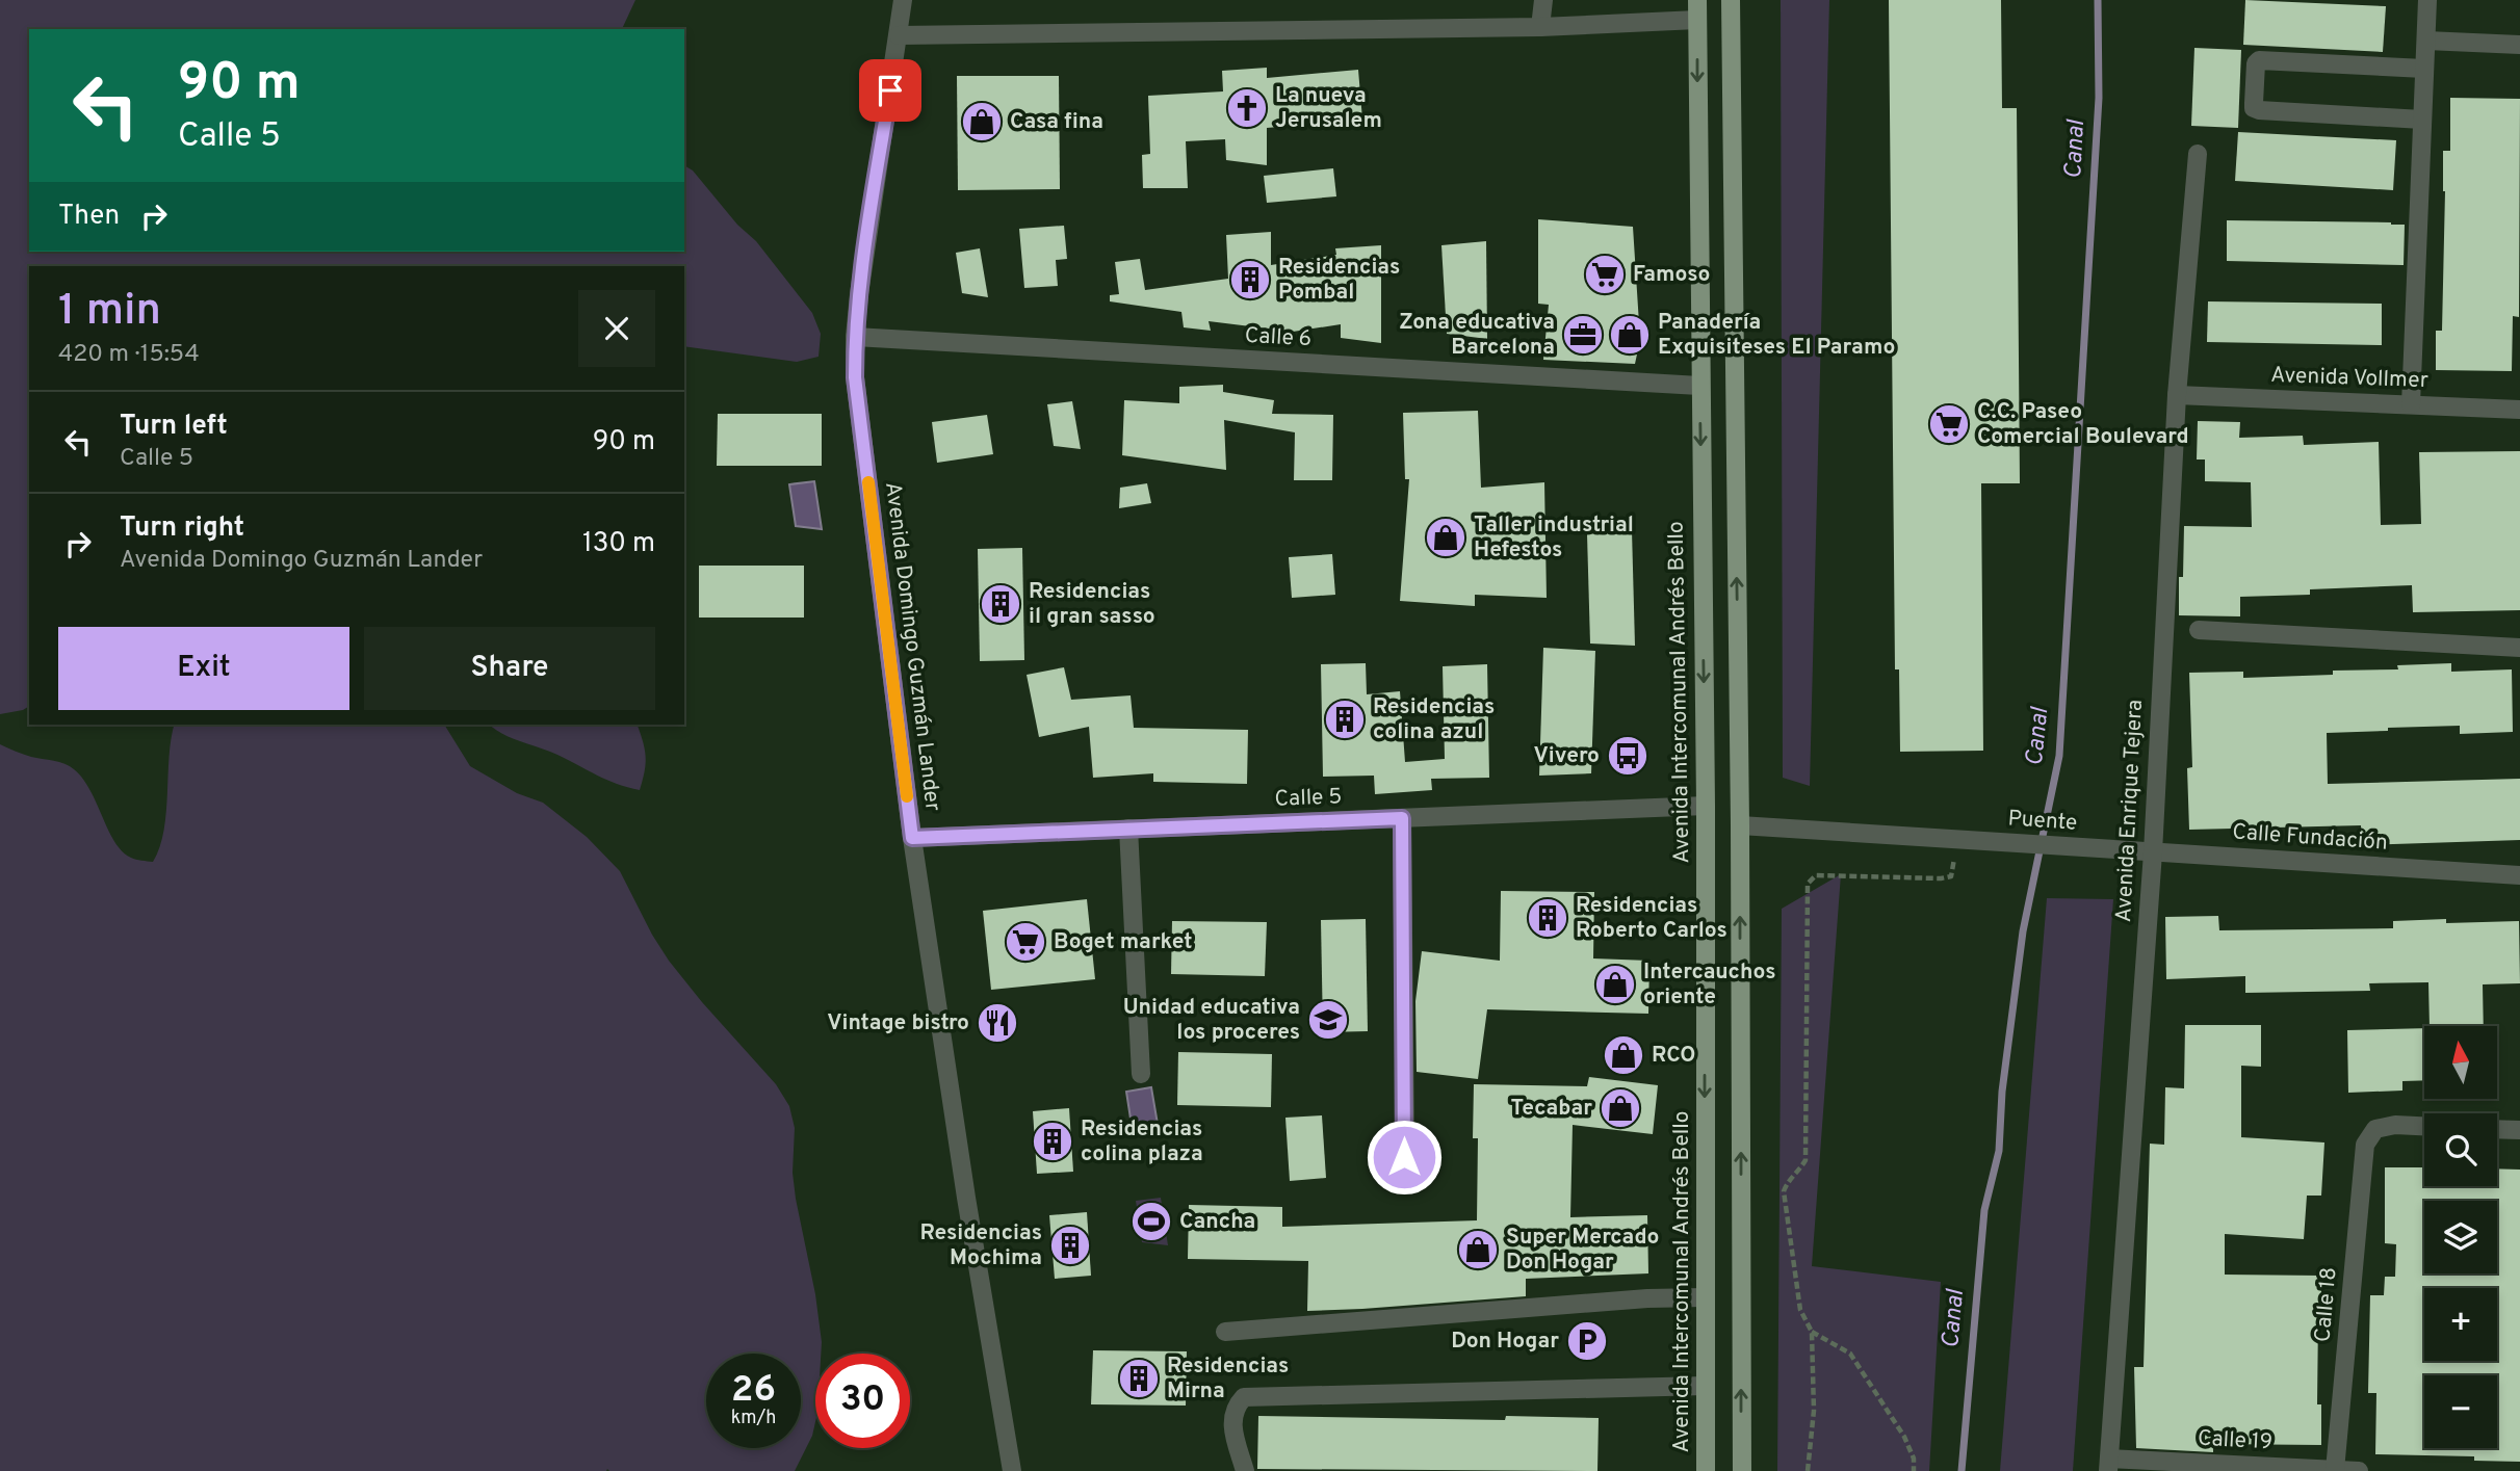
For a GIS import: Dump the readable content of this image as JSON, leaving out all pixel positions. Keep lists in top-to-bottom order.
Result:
{
  "streets": {
    "main road": ["Avenida Intercomunal Andrés Bello"],
    "street": [
      "Calle 6",
      "Avenida Vollmer",
      "Avenida Domingo Guzmán Lander",
      "Calle 5",
      "Avenida Enrique Tejera",
      "Puente",
      "Calle Fundación",
      "Calle 18",
      "Calle 19"
    ]
  },
  "crossings": [
    ["Calle 6", "Avenida Domingo Guzmán Lander"],
    ["Calle 6", "Avenida Intercomunal Andrés Bello"],
    ["Avenida Vollmer", "Avenida Enrique Tejera"],
    ["Avenida Domingo Guzmán Lander", "Calle 5"],
    ["Avenida Intercomunal Andrés Bello", "Calle 5"],
    ["Avenida Enrique Tejera", "Calle Fundación"],
    ["Avenida Enrique Tejera", "Calle 19"],
    ["Puente", "Calle Fundación"],
    ["Calle 18", "Calle 19"]
  ],
  "water": ["Canal"],
  "places": {
    "church": ["La nueva Jerusalem"],
    "shop": [
      "Casa fina",
      "Panadería Exquisiteses El Paramo",
      "Taller industrial Hefestos",
      "Intercauchos oriente",
      "RCO",
      "Tecabar",
      "Super Mercado Don Hogar"
    ],
    "supermarket": ["Famoso", "C.C. Paseo Comercial Boulevard", "Boget market"],
    "building": [
      "Residencias Pombal",
      "Residencias il gran sasso",
      "Residencias colina azul",
      "Residencias Roberto Carlos",
      "Residencias colina plaza",
      "Residencias Mochima",
      "Residencias Mirna"
    ],
    "office": ["Zona educativa Barcelona"],
    "bus stop": ["Vivero"],
    "school or university": ["Unidad educativa los proceres"],
    "restaurant": ["Vintage bistro"],
    "sports": ["Cancha"],
    "parking": ["Don Hogar"]
  },
  "north": "top",
  "page": {
    "turn": ["90 m", "Calle 5"],
    "then": "Then",
    "heading": ["1 min", "420 m · 15:54"],
    "list": [
      {
        "name": "Turn left",
        "note": "Calle 5",
        "value": "90 m"
      },
      {
        "name": "Turn right",
        "note": "Avenida Domingo Guzmán Lander",
        "value": "130 m"
      }
    ],
    "buttons": ["Exit", "Share"],
    "map_buttons": ["+", "−"],
    "speed": "26 km/h",
    "limit": "30"
  }
}
